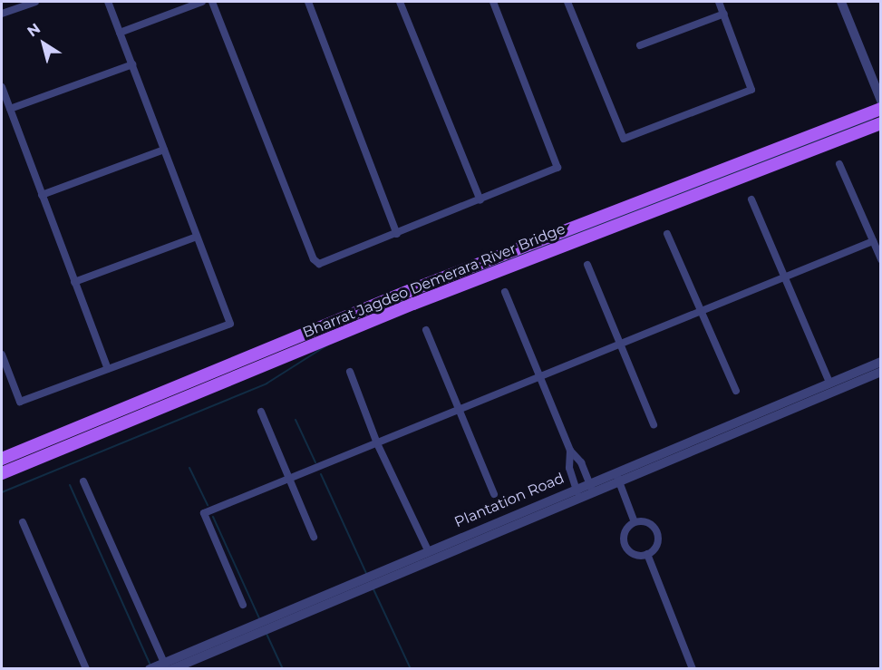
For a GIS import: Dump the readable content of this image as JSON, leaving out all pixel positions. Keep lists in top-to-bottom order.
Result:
{
  "streets": {
    "main road": ["Bharrat Jagdeo Demerara River Bridge"],
    "street": ["Plantation Road"]
  },
  "north": "top left"
}
